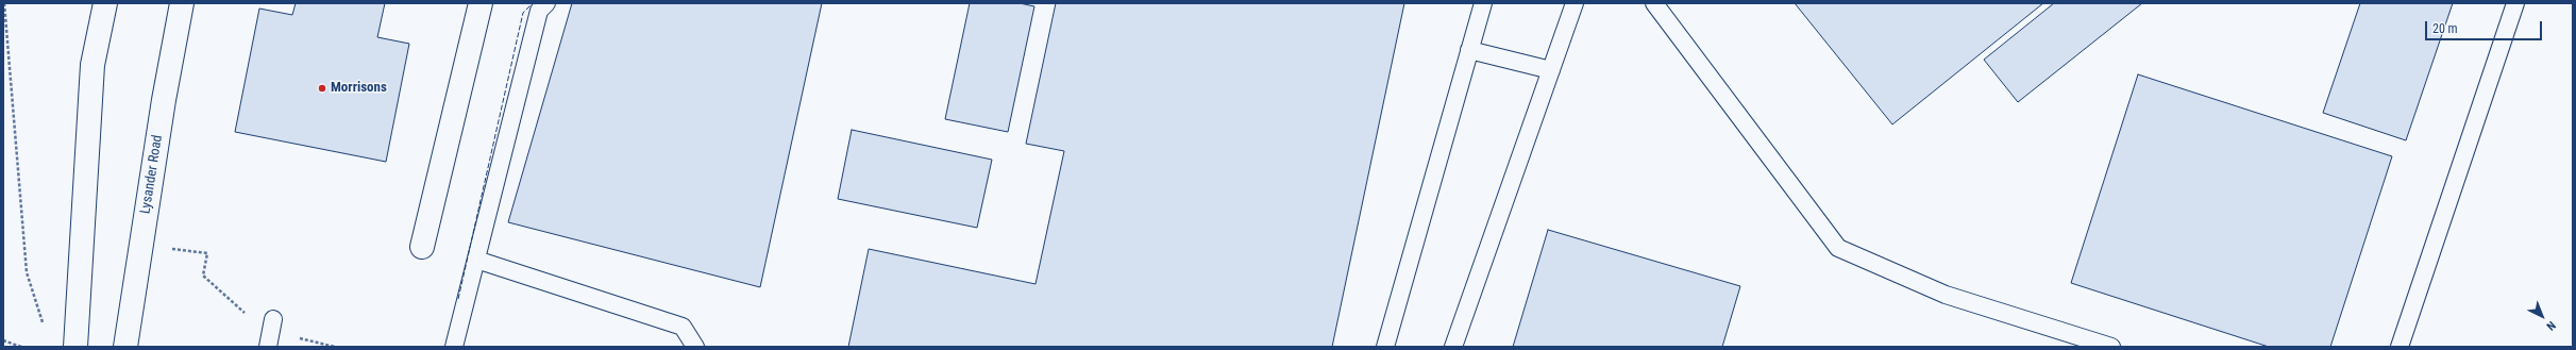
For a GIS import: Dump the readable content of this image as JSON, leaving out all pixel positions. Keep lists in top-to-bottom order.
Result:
{
  "streets": {
    "main road": ["Lysander Road"]
  },
  "places": ["Morrisons"],
  "scale_bar": "20 m",
  "north": "bottom right"
}
